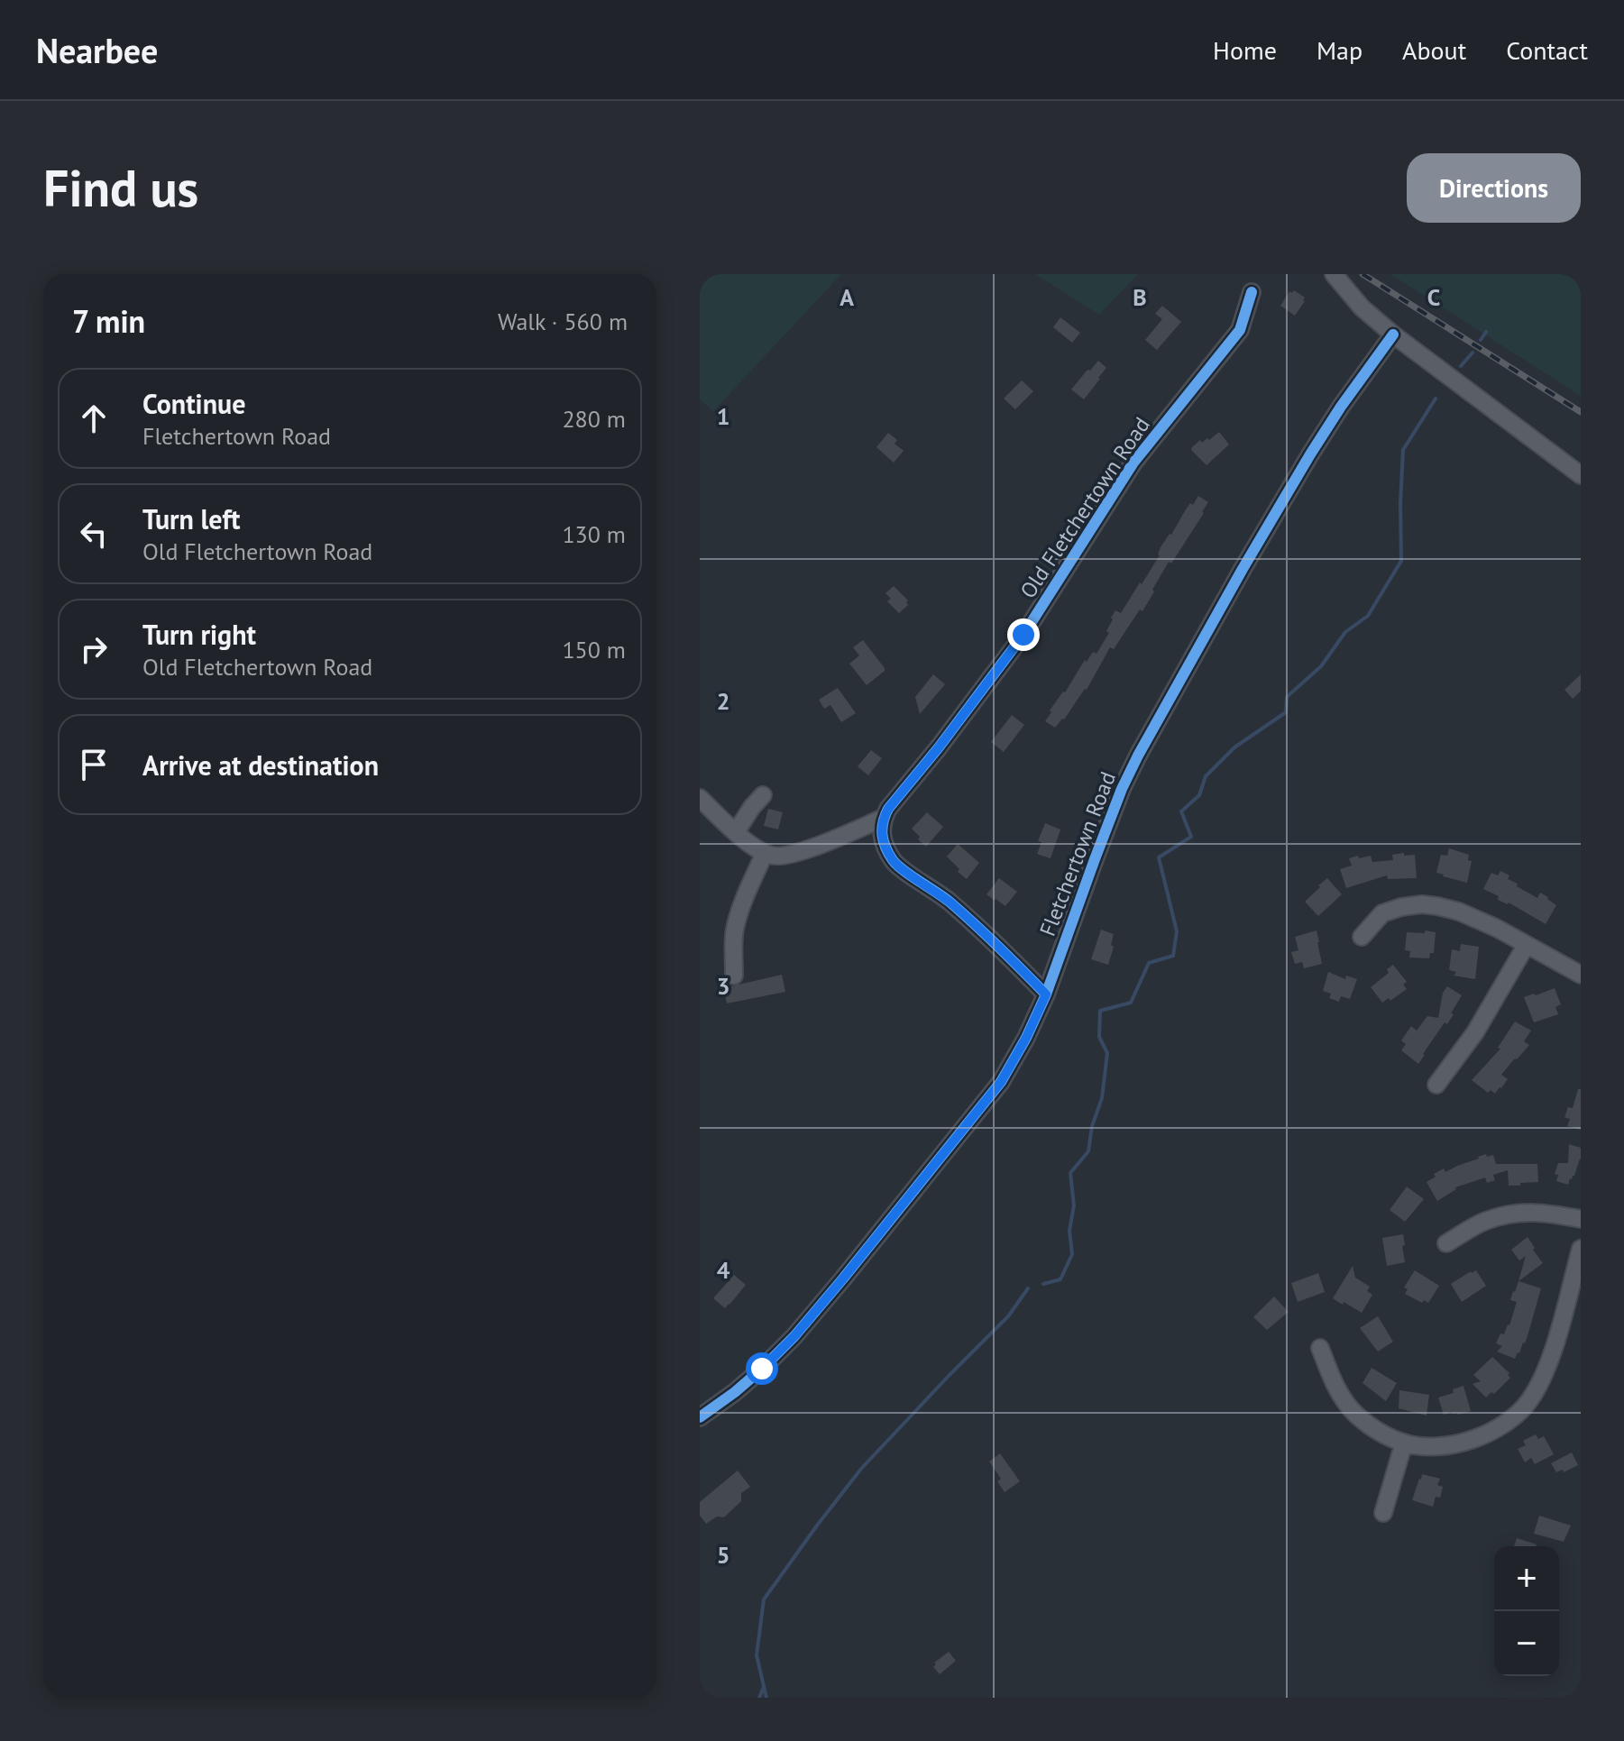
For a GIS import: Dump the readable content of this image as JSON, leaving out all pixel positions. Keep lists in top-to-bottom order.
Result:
{
  "streets": {
    "street": ["Old Fletchertown Road", "Fletchertown Road"]
  },
  "page": {
    "header": "Nearbee",
    "nav": [
      "Home",
      "Map",
      "About",
      "Contact"
    ],
    "buttons": "Directions",
    "title": "Find us",
    "heading": ["7 min", "Walk · 560 m"],
    "list": [
      ["Continue", "Fletchertown Road", "280 m"],
      ["Turn left", "Old Fletchertown Road", "130 m"],
      ["Turn right", "Old Fletchertown Road", "150 m"],
      "Arrive at destination"
    ],
    "map_buttons": ["+", "−"]
  },
  "grid": {
    "columns": ["A", "B", "C"],
    "rows": [
      "1",
      "2",
      "3",
      "4",
      "5"
    ]
  }
}
